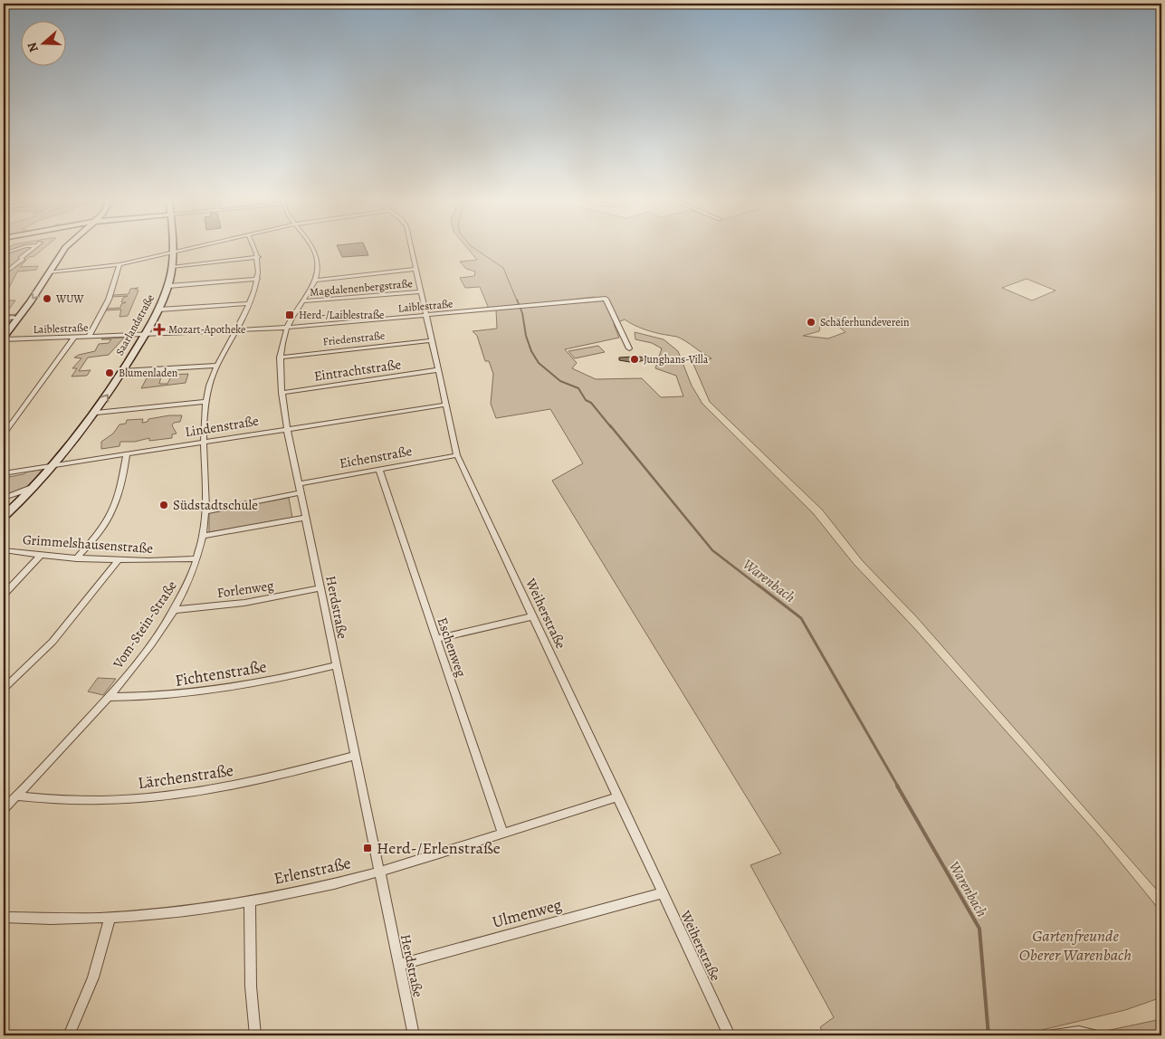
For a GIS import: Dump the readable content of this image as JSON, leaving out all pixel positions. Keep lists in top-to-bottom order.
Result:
{
  "streets": {
    "street": [
      "Magdalenenbergstraße",
      "Laiblestraße",
      "Saarlandstraße",
      "Friedenstraße",
      "Eintrachtstraße",
      "Lindenstraße",
      "Eichenstraße",
      "Grimmelshausenstraße",
      "Forlenweg",
      "Herdstraße",
      "Weiherstraße",
      "Vom-Stein-Straße",
      "Eschenweg",
      "Fichtenstraße",
      "Lärchenstraße",
      "Erlenstraße",
      "Ulmenweg"
    ]
  },
  "crossings": [
    ["Magdalenenbergstraße", "Herdstraße"],
    ["Magdalenenbergstraße", "Weiherstraße"],
    ["Laiblestraße", "Saarlandstraße"],
    ["Laiblestraße", "Herdstraße"],
    ["Laiblestraße", "Weiherstraße"],
    ["Laiblestraße", "Vom-Stein-Straße"],
    ["Saarlandstraße", "Lindenstraße"],
    ["Friedenstraße", "Herdstraße"],
    ["Friedenstraße", "Weiherstraße"],
    ["Eintrachtstraße", "Herdstraße"],
    ["Eintrachtstraße", "Weiherstraße"],
    ["Lindenstraße", "Herdstraße"],
    ["Lindenstraße", "Weiherstraße"],
    ["Lindenstraße", "Vom-Stein-Straße"],
    ["Eichenstraße", "Herdstraße"],
    ["Eichenstraße", "Weiherstraße"],
    ["Eichenstraße", "Vom-Stein-Straße"],
    ["Eichenstraße", "Eschenweg"],
    ["Grimmelshausenstraße", "Vom-Stein-Straße"],
    ["Forlenweg", "Herdstraße"],
    ["Forlenweg", "Vom-Stein-Straße"],
    ["Herdstraße", "Fichtenstraße"],
    ["Herdstraße", "Lärchenstraße"],
    ["Herdstraße", "Erlenstraße"],
    ["Herdstraße", "Ulmenweg"],
    ["Weiherstraße", "Erlenstraße"],
    ["Weiherstraße", "Ulmenweg"],
    ["Vom-Stein-Straße", "Fichtenstraße"],
    ["Vom-Stein-Straße", "Lärchenstraße"],
    ["Eschenweg", "Erlenstraße"]
  ],
  "water": ["Warenbach"],
  "parks": ["Gartenfreunde Oberer Warenbach"],
  "places": {
    "other": [
      "WUW",
      "Schäferhundeverein",
      "Junghans-Villa",
      "Blumenladen",
      "Südstadtschule"
    ],
    "transit": ["Herd-/Laiblestraße", "Herd-/Erlenstraße"],
    "health": ["Mozart-Apotheke"]
  },
  "north": "left"
}
